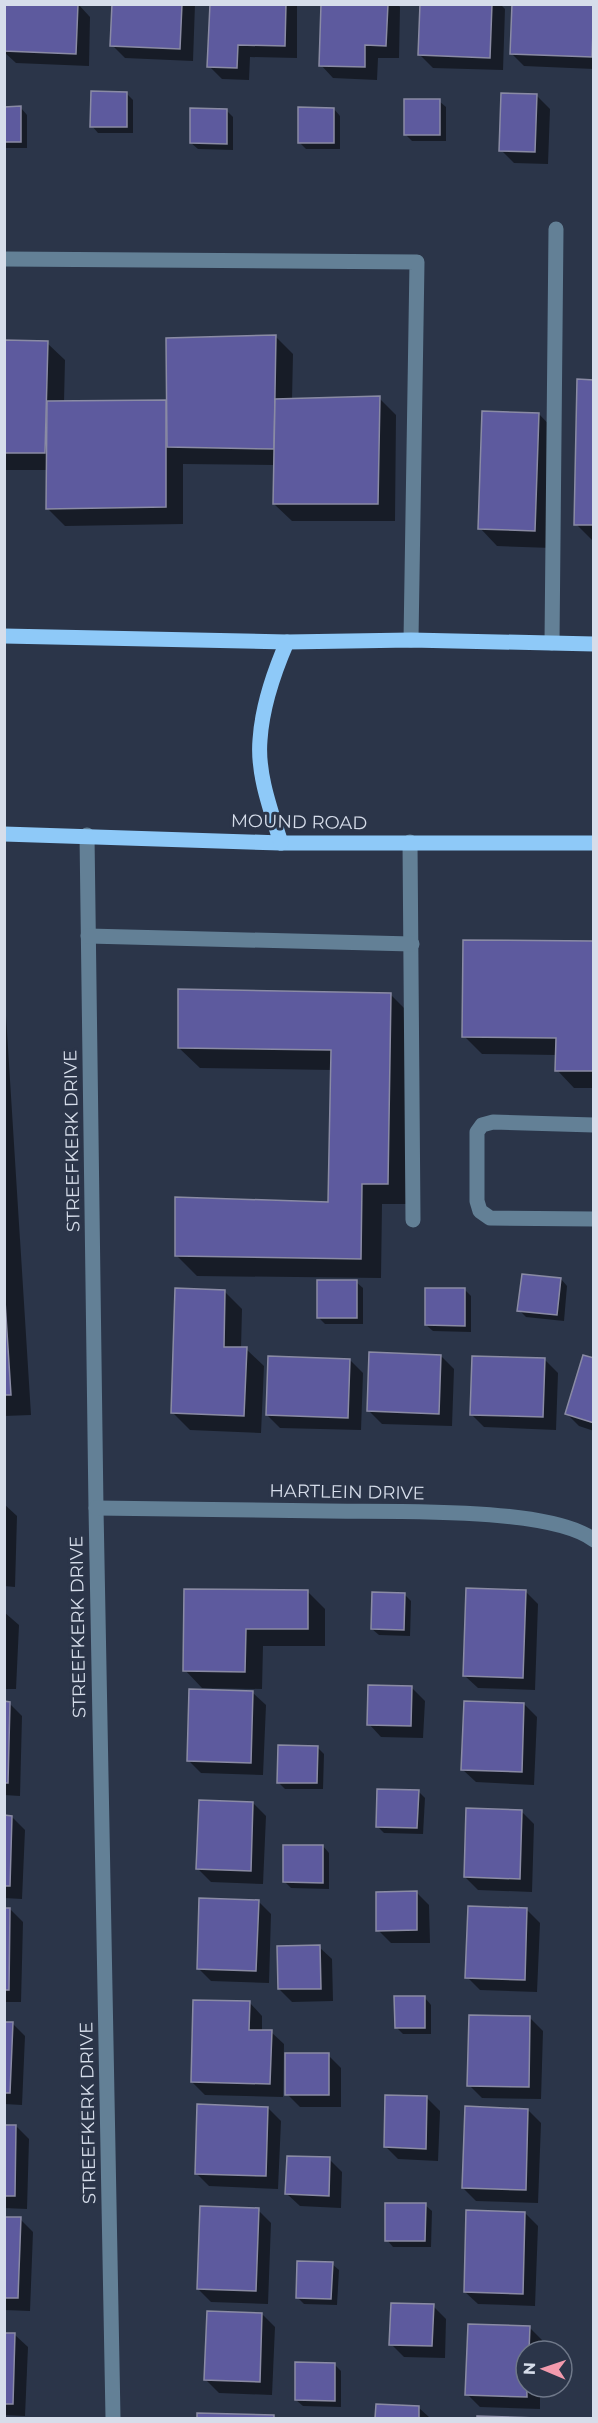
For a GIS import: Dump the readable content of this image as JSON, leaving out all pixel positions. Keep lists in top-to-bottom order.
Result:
{
  "streets": {
    "main road": ["MOUND ROAD"],
    "street": ["STREEFKERK DRIVE", "HARTLEIN DRIVE"]
  },
  "crossings": [
    ["MOUND ROAD", "STREEFKERK DRIVE"],
    ["STREEFKERK DRIVE", "HARTLEIN DRIVE"]
  ],
  "north": "left"
}
